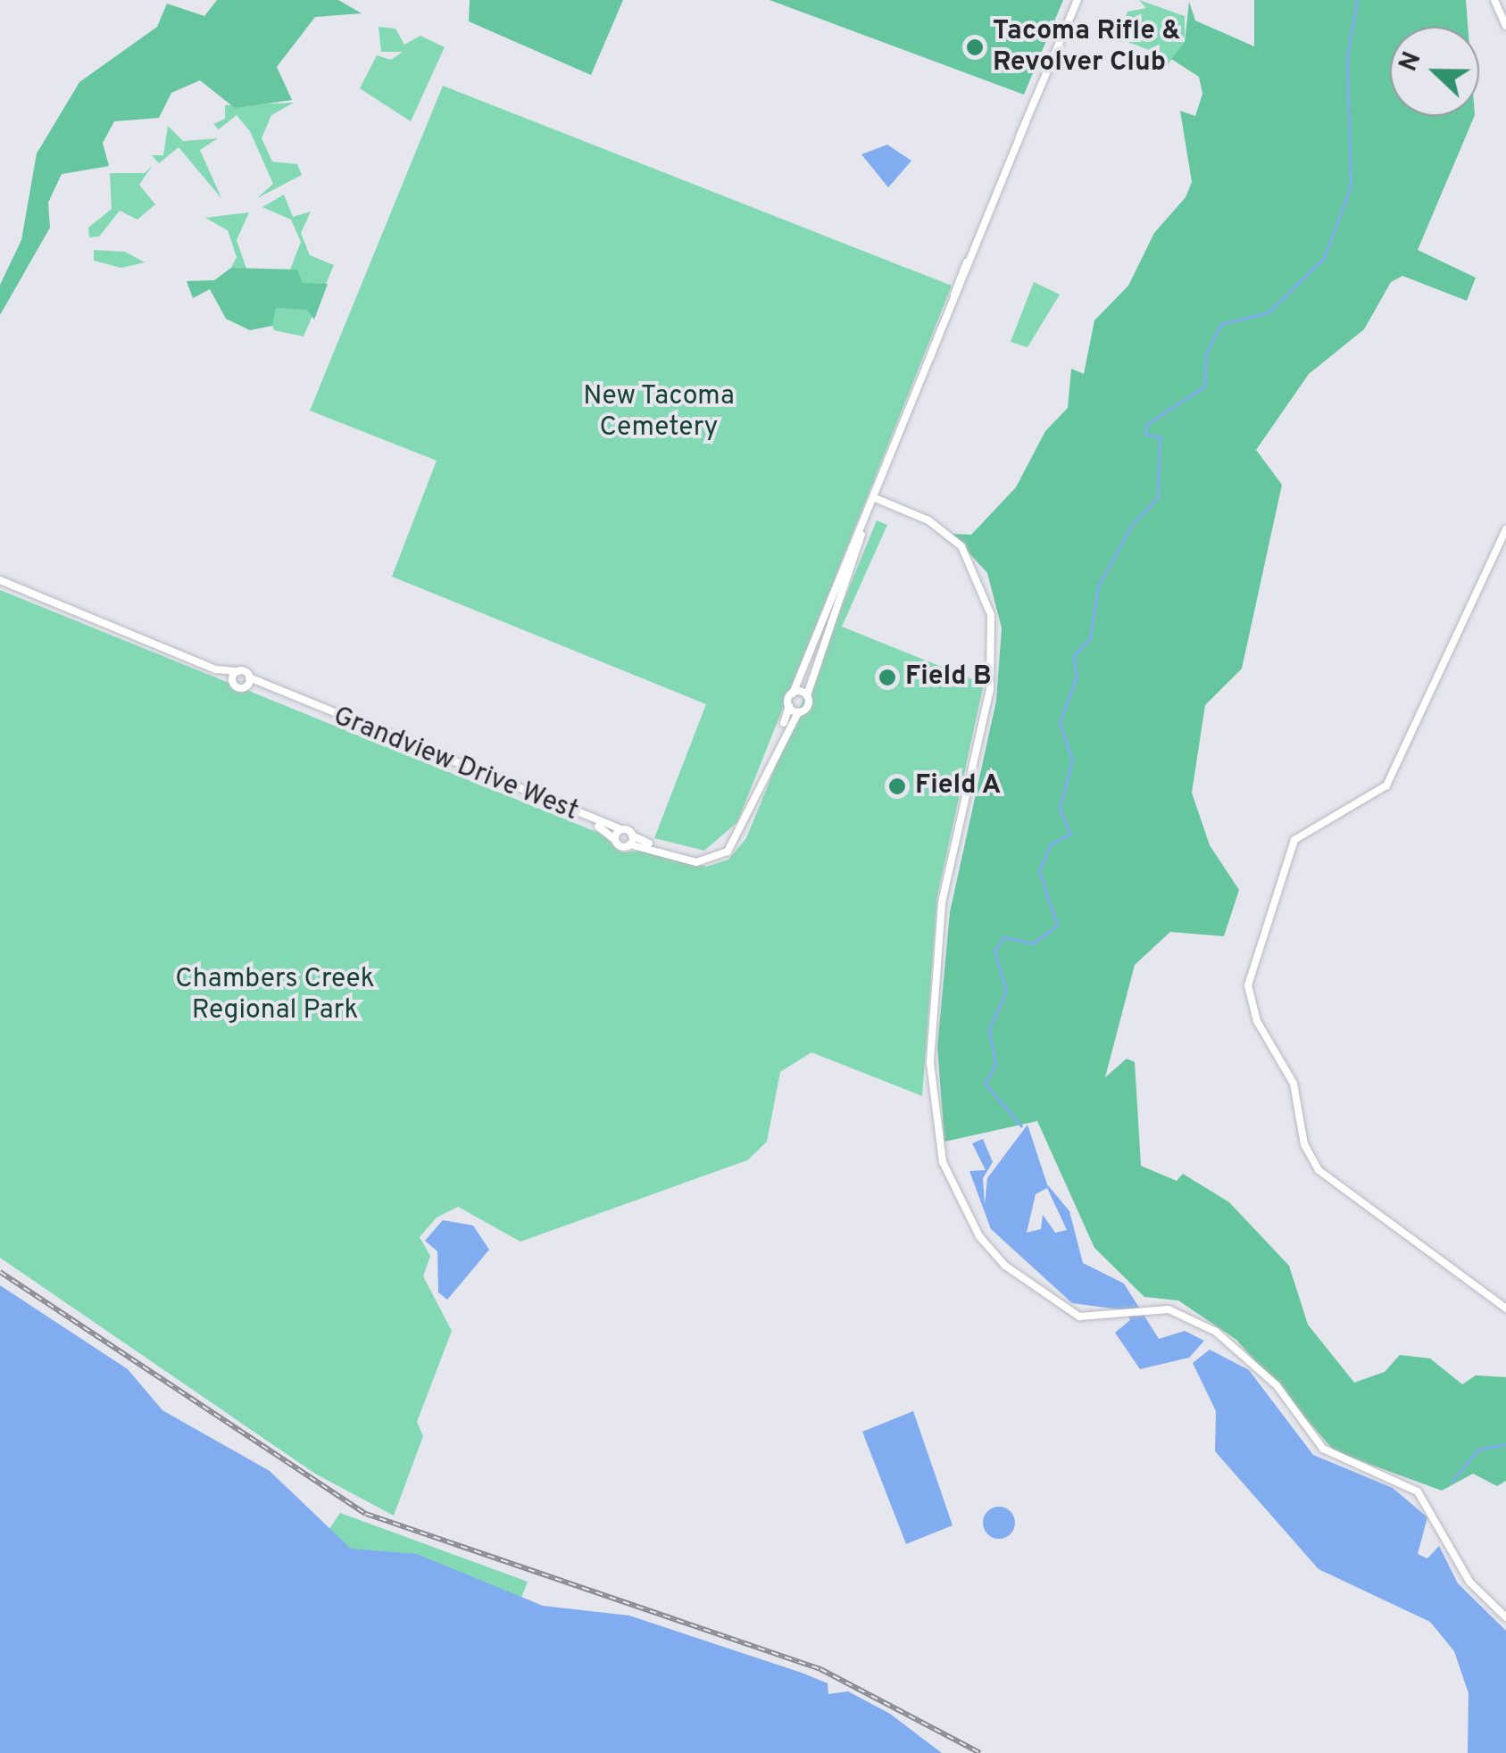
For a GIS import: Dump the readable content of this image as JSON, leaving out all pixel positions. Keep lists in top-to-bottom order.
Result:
{
  "streets": {
    "street": ["Grandview Drive West"]
  },
  "parks": ["New Tacoma Cemetery", "Chambers Creek Regional Park"],
  "places": ["Tacoma Rifle & Revolver Club", "Field B", "Field A"],
  "north": "left"
}
